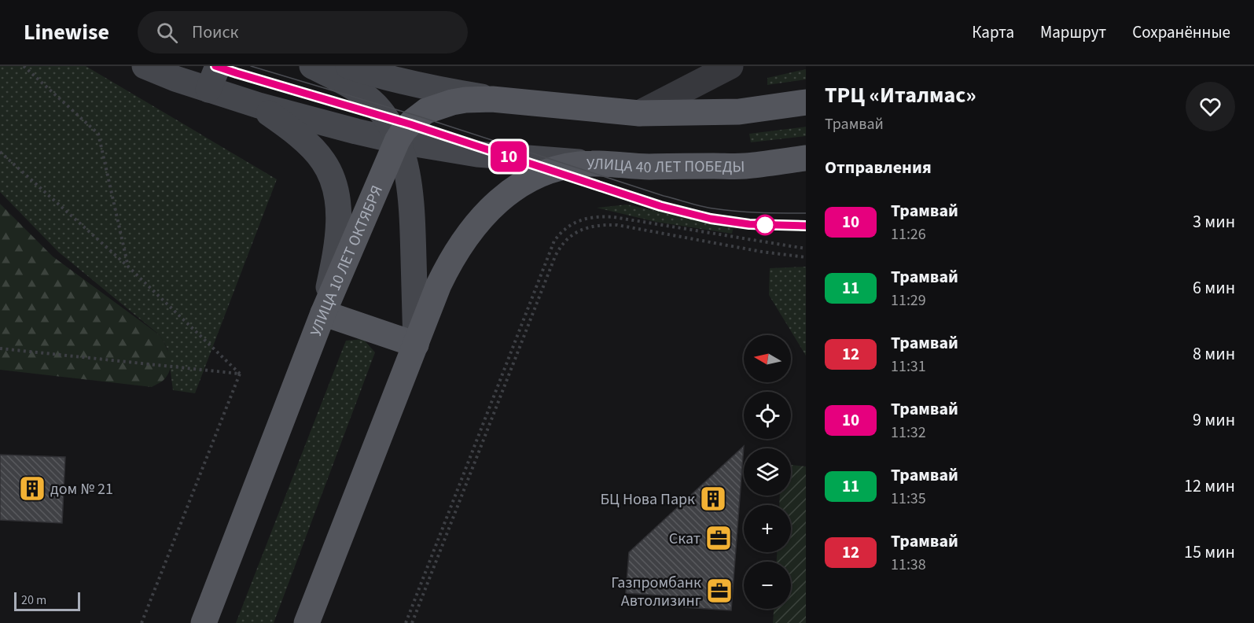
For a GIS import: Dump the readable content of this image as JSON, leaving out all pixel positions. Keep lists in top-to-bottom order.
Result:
{
  "streets": {
    "main road": ["УЛИЦА 40 ЛЕТ ПОБЕДЫ", "УЛИЦА 10 ЛЕТ ОКТЯБРЯ"]
  },
  "crossings": [
    ["УЛИЦА 40 ЛЕТ ПОБЕДЫ", "УЛИЦА 10 ЛЕТ ОКТЯБРЯ"]
  ],
  "places": {
    "building": ["дом № 21", "БЦ Нова Парк"],
    "office": ["Скат", "Газпромбанк Автолизинг"]
  },
  "lines": ["tram line 10"],
  "scale_bar": "20 m",
  "north": "left",
  "page": {
    "header": "Linewise",
    "search": "Поиск",
    "nav": ["Карта", "Маршрут", "Сохранённые"],
    "on_map": "10",
    "heading": [
      ["ТРЦ «Италмас»", "Трамвай"],
      "Отправления"
    ],
    "list": [
      {
        "mark": "10",
        "name": "Трамвай",
        "note": "11:26",
        "value": "3 мин"
      },
      {
        "mark": "11",
        "name": "Трамвай",
        "note": "11:29",
        "value": "6 мин"
      },
      {
        "mark": "12",
        "name": "Трамвай",
        "note": "11:31",
        "value": "8 мин"
      },
      {
        "mark": "10",
        "name": "Трамвай",
        "note": "11:32",
        "value": "9 мин"
      },
      {
        "mark": "11",
        "name": "Трамвай",
        "note": "11:35",
        "value": "12 мин"
      },
      {
        "mark": "12",
        "name": "Трамвай",
        "note": "11:38",
        "value": "15 мин"
      }
    ],
    "map_buttons": ["+", "−"],
    "scale": "20 m"
  }
}
